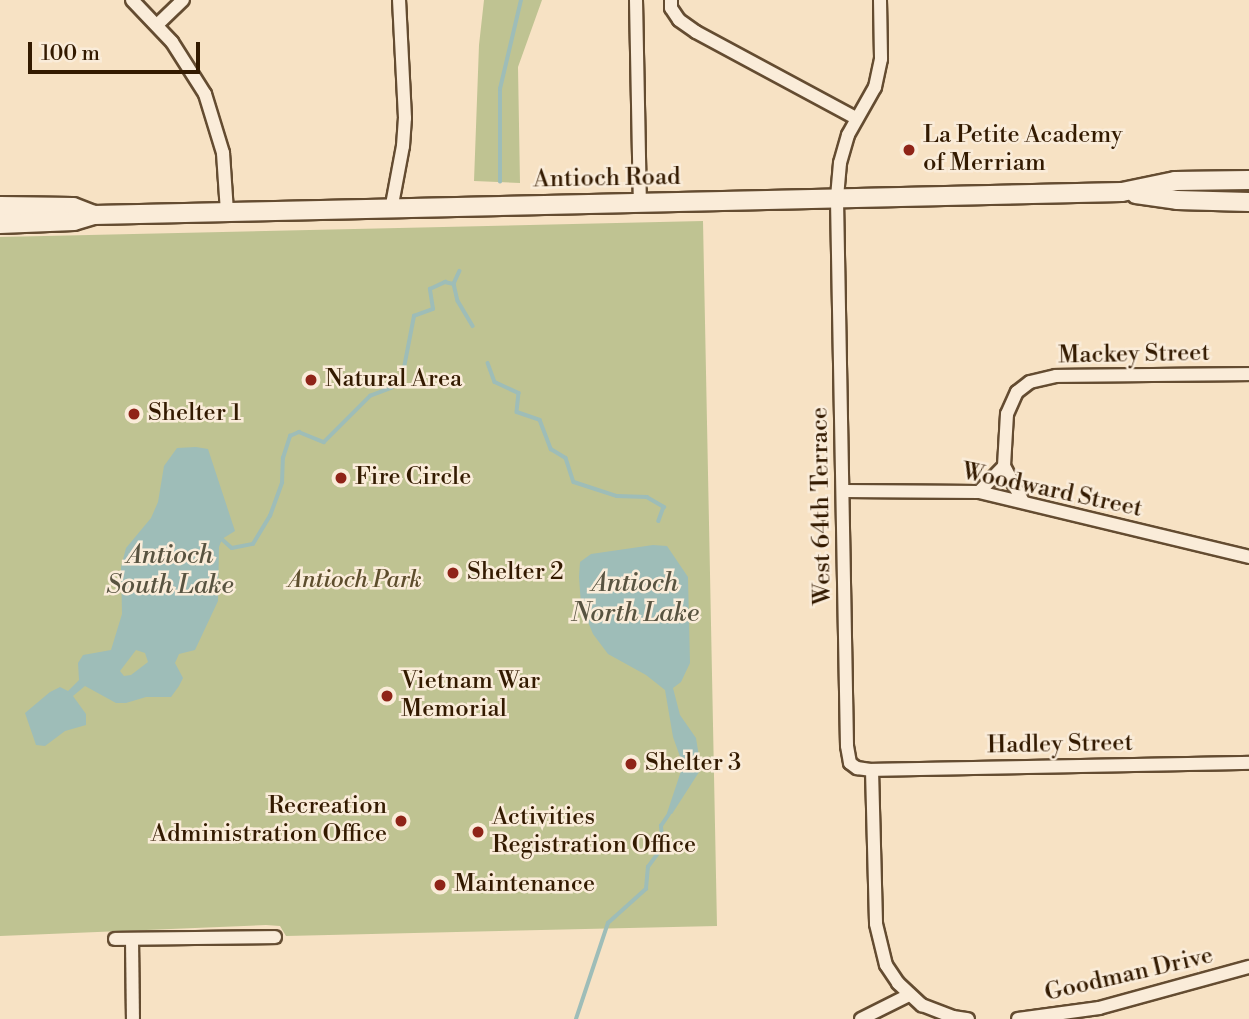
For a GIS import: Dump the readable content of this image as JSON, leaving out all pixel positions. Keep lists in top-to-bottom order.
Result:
{
  "streets": {
    "main road": ["Antioch Road"],
    "street": [
      "Mackey Street",
      "Woodward Street",
      "West 64th Terrace",
      "Hadley Street",
      "Goodman Drive"
    ]
  },
  "crossings": [
    ["Antioch Road", "West 64th Terrace"],
    ["Woodward Street", "West 64th Terrace"],
    ["West 64th Terrace", "Hadley Street"]
  ],
  "water": ["Antioch South Lake", "Antioch North Lake"],
  "parks": ["Antioch Park"],
  "places": [
    "La Petite Academy of Merriam",
    "Natural Area",
    "Shelter 1",
    "Fire Circle",
    "Shelter 2",
    "Vietnam War Memorial",
    "Shelter 3",
    "Recreation Administration Office",
    "Activities Registration Office",
    "Maintenance"
  ],
  "scale_bar": "100 m"
}
